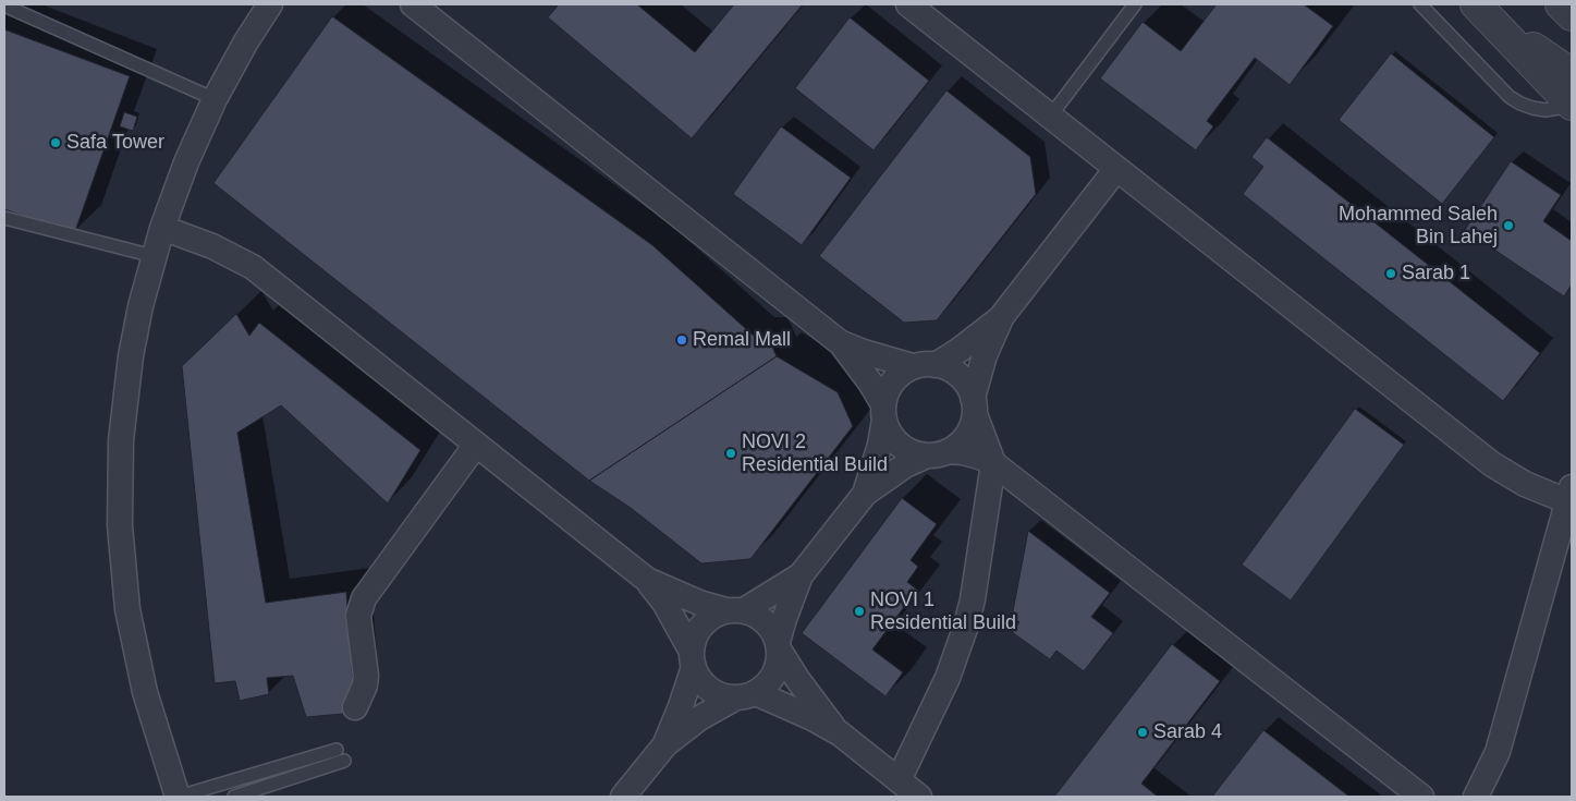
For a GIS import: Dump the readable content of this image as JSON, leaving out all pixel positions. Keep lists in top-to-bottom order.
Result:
{
  "places": [
    "Safa Tower",
    "Mohammed Saleh Bin Lahej",
    "Sarab 1",
    "Remal Mall",
    "NOVI 2 Residential Build",
    "NOVI 1 Residential Build",
    "Sarab 4"
  ]
}
